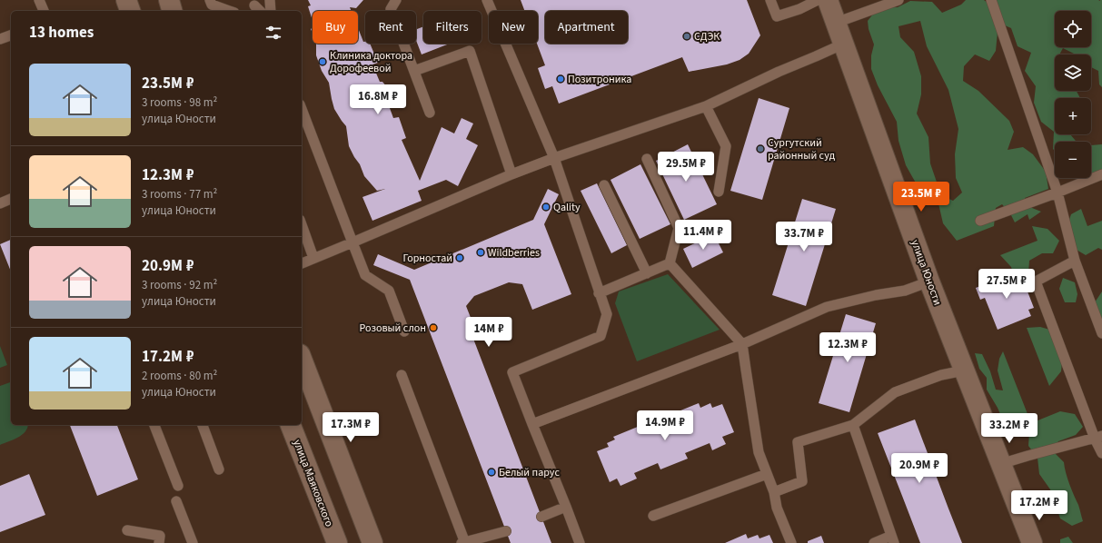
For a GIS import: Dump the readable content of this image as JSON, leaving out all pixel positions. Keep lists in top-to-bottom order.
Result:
{
  "streets": {
    "street": ["улица Юности", "улица Маяковского"]
  },
  "places": [
    "СДЭК",
    "Клиника доктора Дорофеевой",
    "Позитроника",
    "Сургутский районный суд",
    "Qality",
    "Wildberries",
    "Горностай",
    "Розовый слон",
    "Белый парус"
  ],
  "page": {
    "map_buttons": ["+", "−"],
    "chip": [
      "Buy",
      "Rent",
      "Filters",
      "New",
      "Apartment"
    ],
    "heading": "13 homes",
    "list": [
      {
        "name": "23.5M ₽",
        "note": "3 rooms · 98 m² · улица Юности"
      },
      {
        "name": "12.3M ₽",
        "note": "3 rooms · 77 m² · улица Юности"
      },
      {
        "name": "20.9M ₽",
        "note": "3 rooms · 92 m² · улица Юности"
      },
      {
        "name": "17.2M ₽",
        "note": "2 rooms · 80 m² · улица Юности"
      }
    ],
    "price": [
      "16.8M ₽",
      "29.5M ₽",
      "23.5M ₽",
      "11.4M ₽",
      "33.7M ₽",
      "27.5M ₽",
      "14M ₽",
      "12.3M ₽",
      "14.9M ₽",
      "17.3M ₽",
      "33.2M ₽",
      "20.9M ₽",
      "17.2M ₽"
    ]
  }
}
